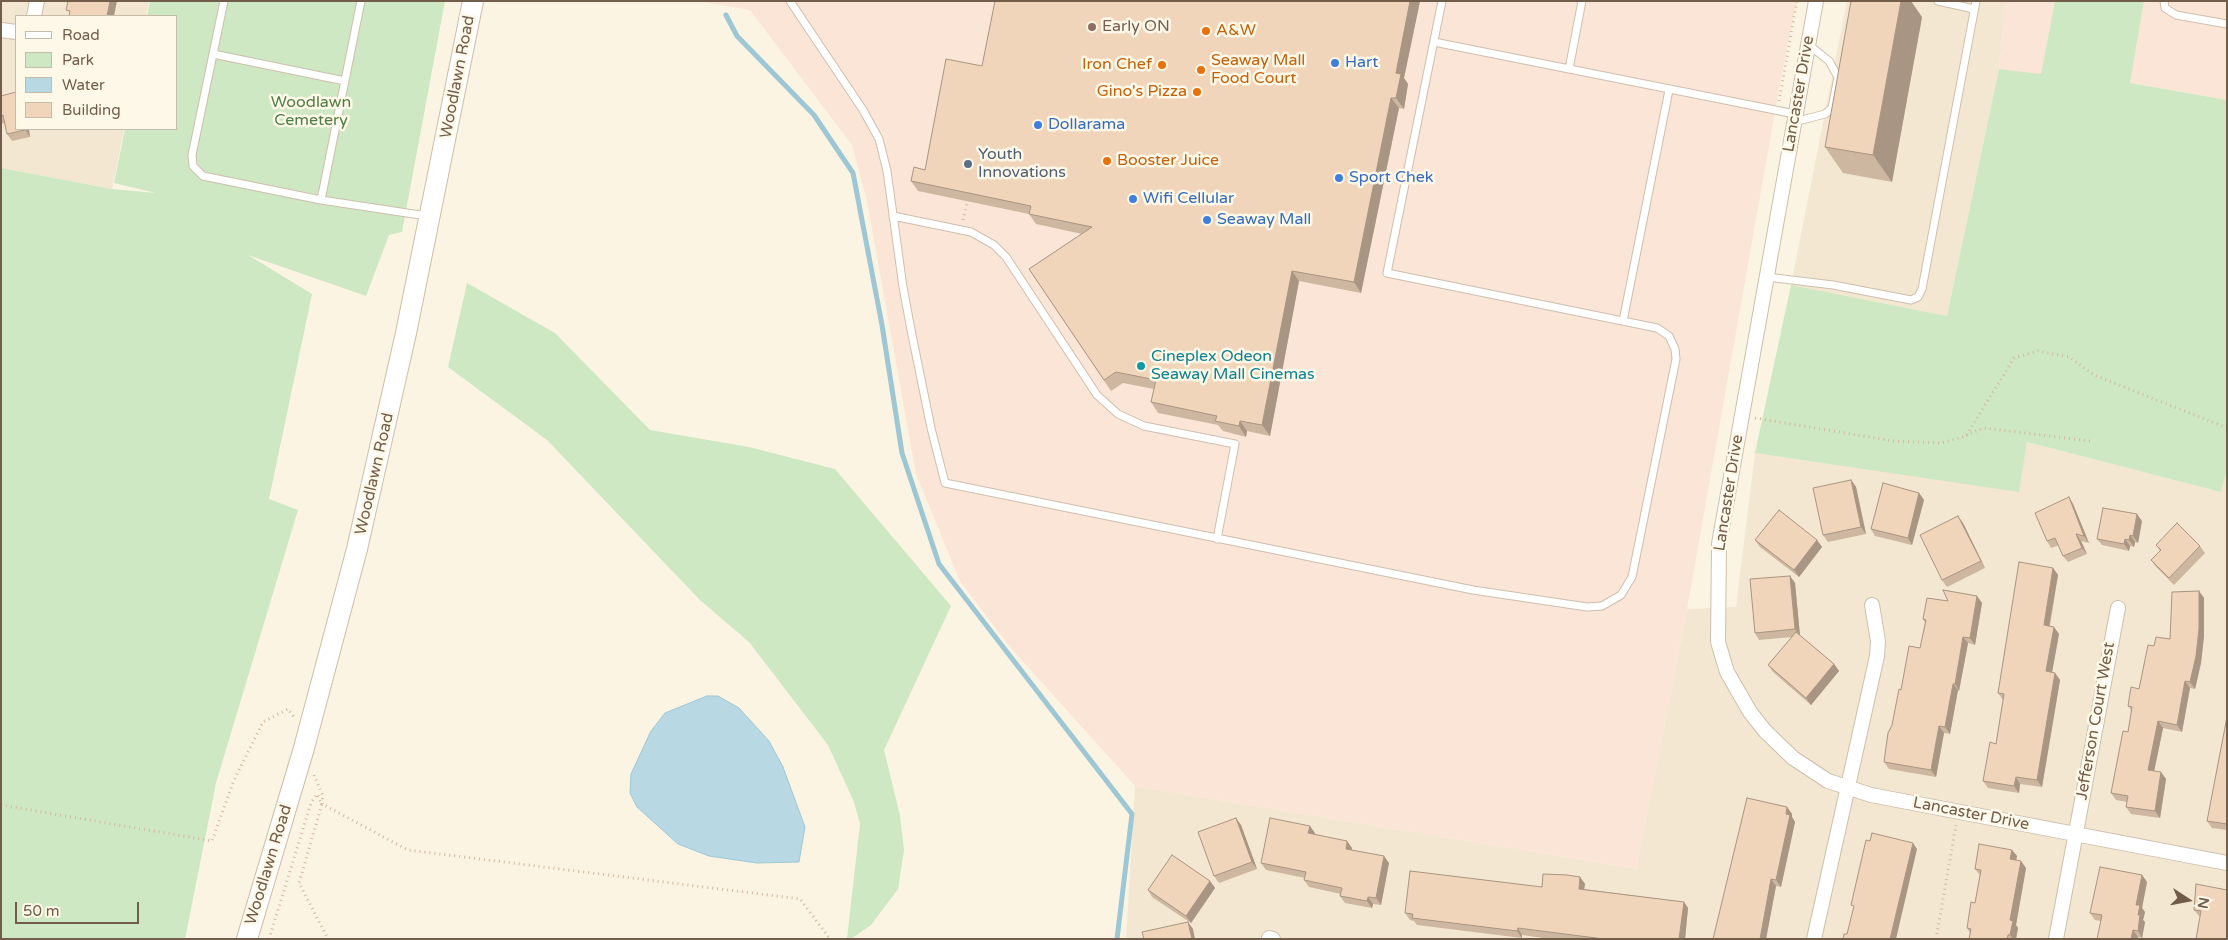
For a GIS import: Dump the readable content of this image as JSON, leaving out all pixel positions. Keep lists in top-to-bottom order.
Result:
{
  "streets": {
    "main road": ["Woodlawn Road"],
    "street": ["Lancaster Drive", "Jefferson Court West"]
  },
  "crossings": [
    ["Lancaster Drive", "Jefferson Court West"]
  ],
  "parks": ["Woodlawn Cemetery"],
  "places": [
    "Early ON",
    "A&W",
    "Hart",
    "Iron Chef",
    "Seaway Mall Food Court",
    "Gino's Pizza",
    "Dollarama",
    "Booster Juice",
    "Youth Innovations",
    "Sport Chek",
    "Wifi Cellular",
    "Seaway Mall",
    "Cineplex Odeon Seaway Mall Cinemas"
  ],
  "legend": [
    "Road",
    "Park",
    "Water",
    "Building"
  ],
  "scale_bar": "50 m",
  "north": "right"
}
